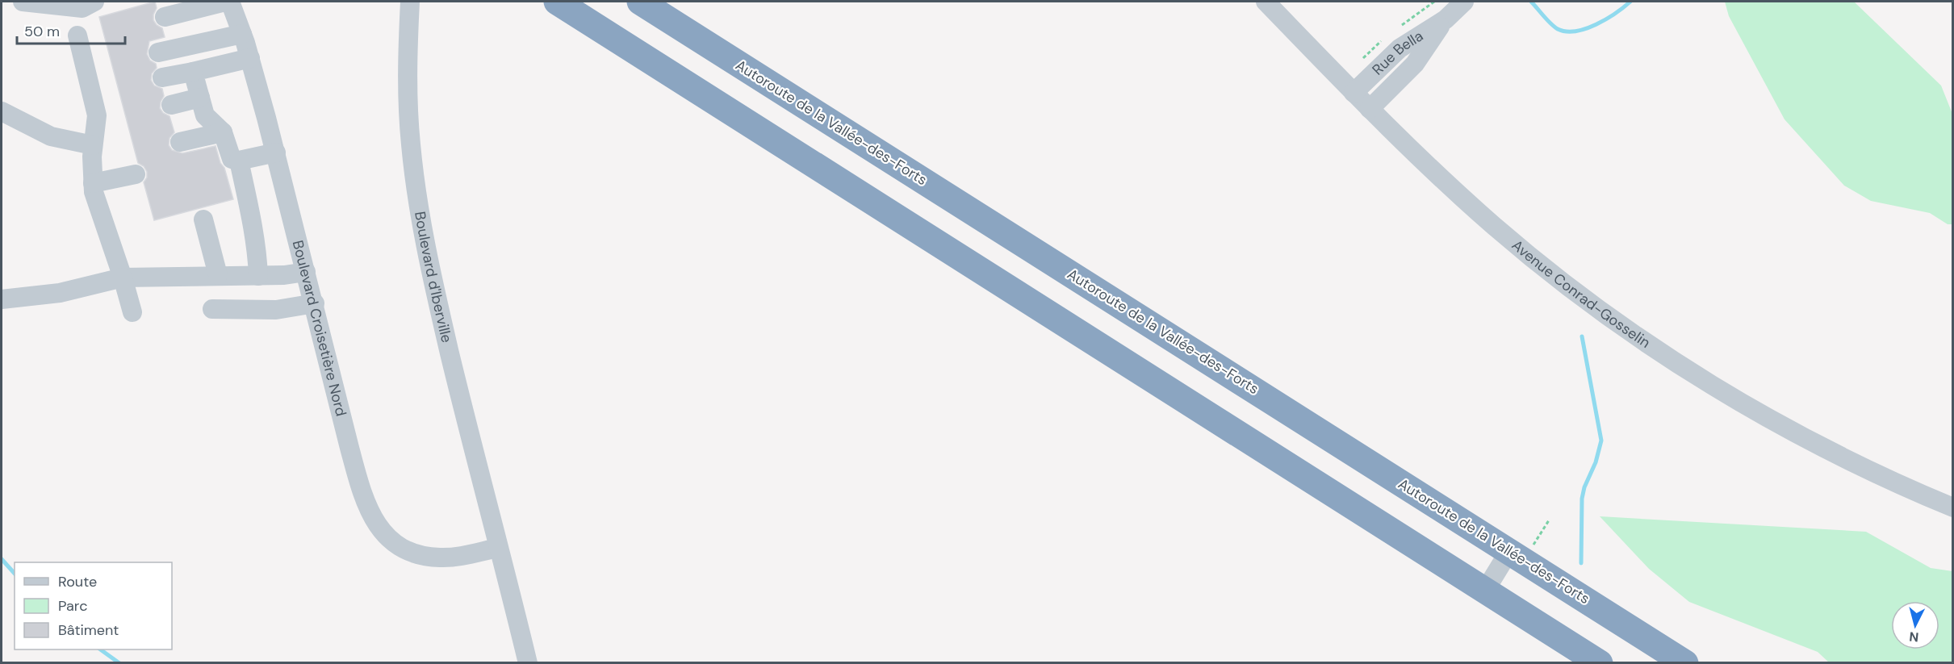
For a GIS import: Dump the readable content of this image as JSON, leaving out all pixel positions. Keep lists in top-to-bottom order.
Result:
{
  "streets": {
    "highway": ["Autoroute de la Vallée-des-Forts"],
    "street": [
      "Rue Bella",
      "Boulevard d'Iberville",
      "Avenue Conrad-Gosselin",
      "Boulevard Croisetière Nord"
    ]
  },
  "crossings": [
    ["Rue Bella", "Avenue Conrad-Gosselin"],
    ["Boulevard d'Iberville", "Boulevard Croisetière Nord"]
  ],
  "legend": ["Route", "Parc", "Bâtiment"],
  "scale_bar": "50 m",
  "north": "bottom"
}
